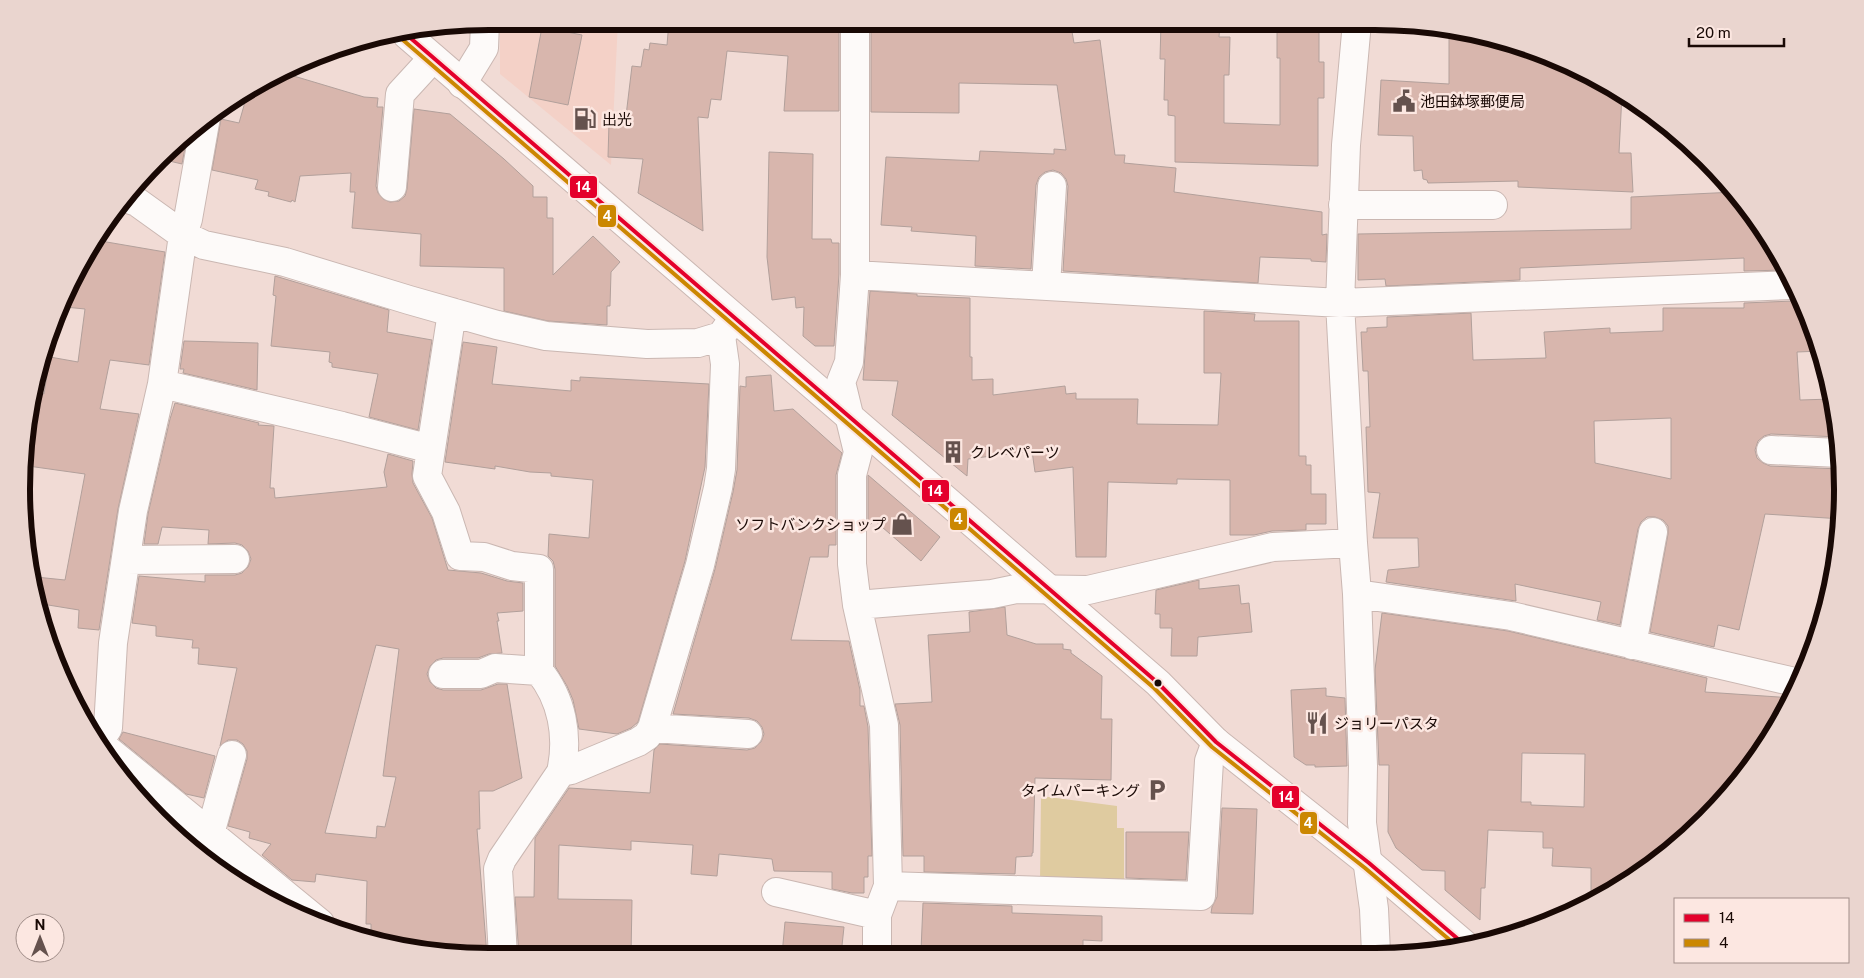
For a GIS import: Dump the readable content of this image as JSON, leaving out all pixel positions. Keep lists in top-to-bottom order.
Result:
{
  "places": {
    "public building": ["池田鉢塚郵便局"],
    "fuel station": ["出光"],
    "building": ["クレベパーツ"],
    "shop": ["ソフトバンクショップ"],
    "restaurant": ["ジョリーパスタ"],
    "parking": ["タイムパーキング"]
  },
  "lines": ["transit line 14", "transit line 4"],
  "legend": ["14", "4"],
  "scale_bar": "20 m",
  "north": "top"
}
